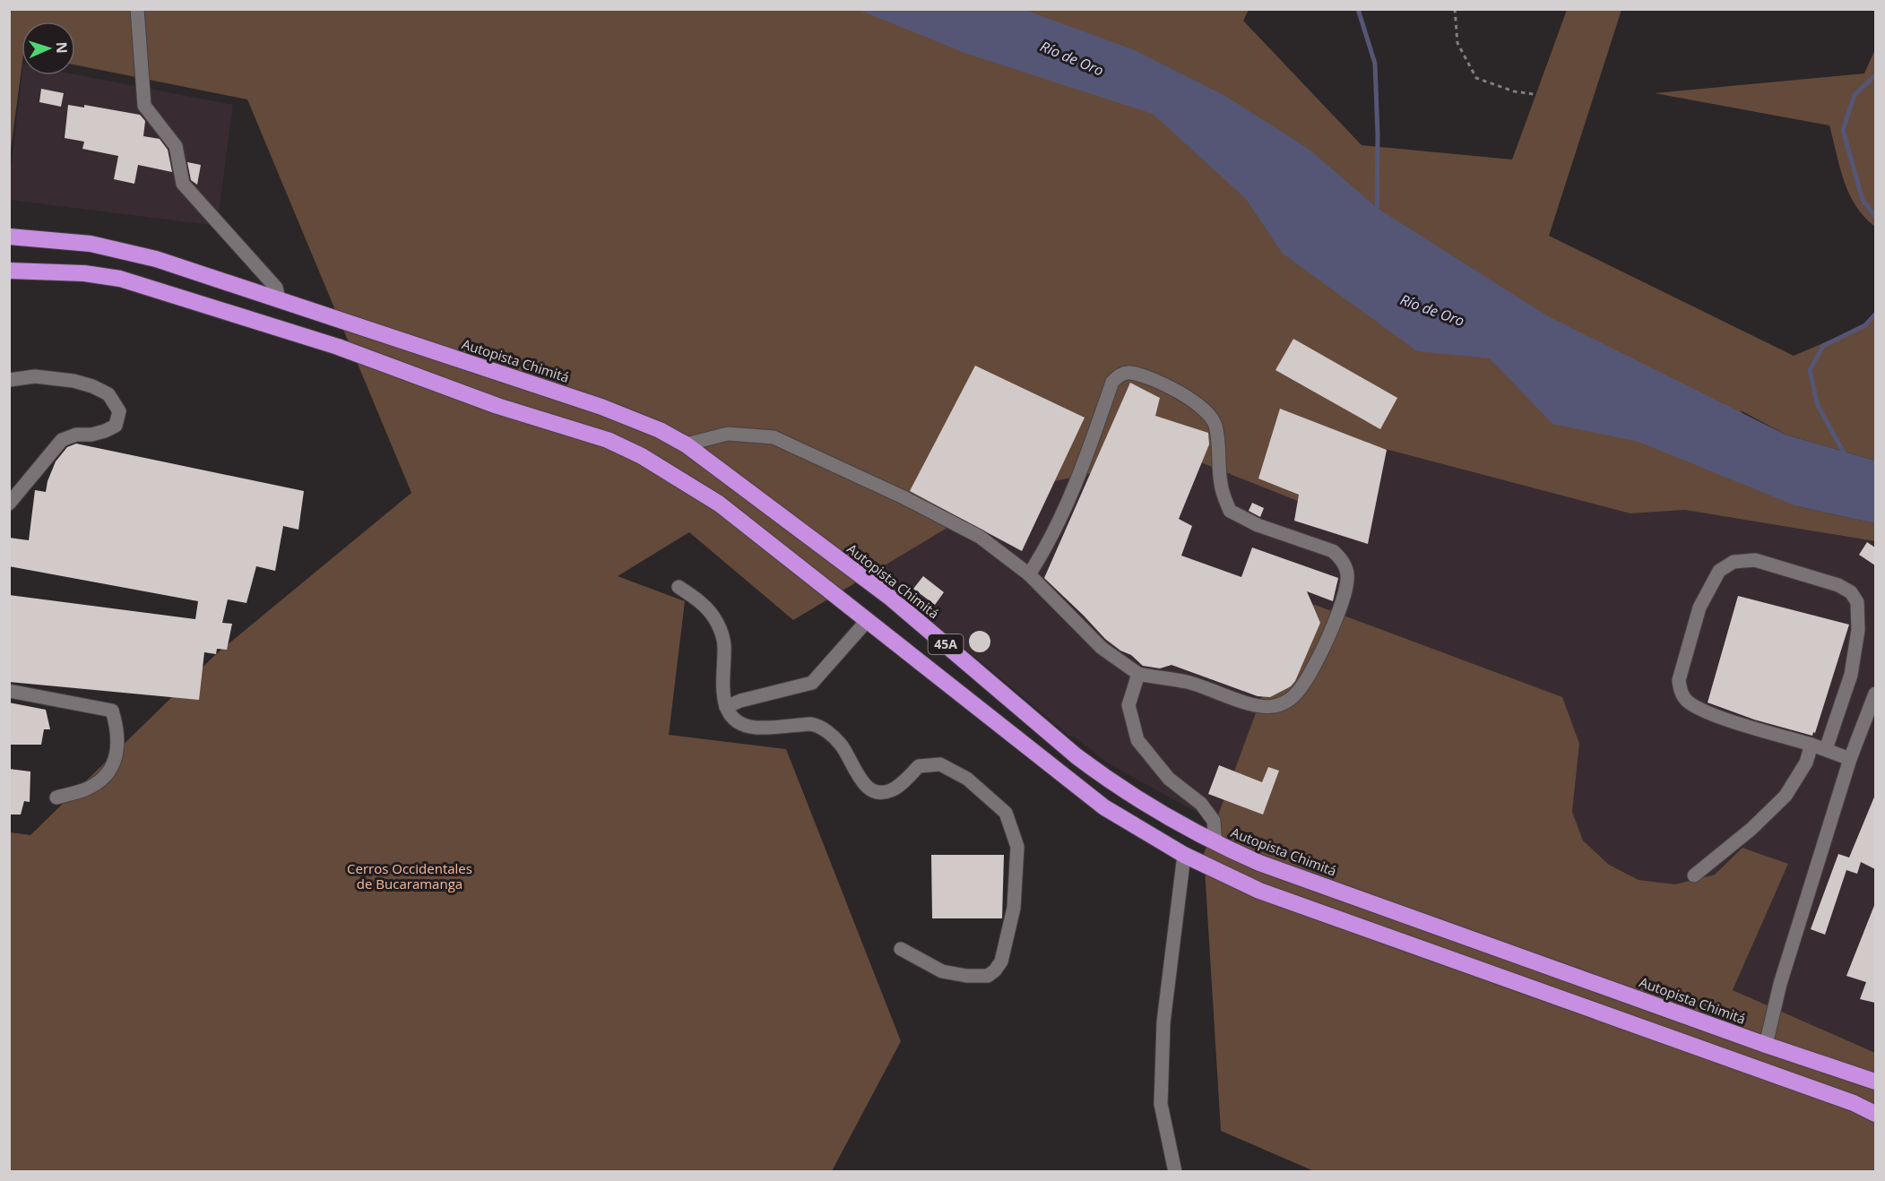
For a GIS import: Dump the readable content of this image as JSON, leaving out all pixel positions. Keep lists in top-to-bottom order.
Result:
{
  "streets": {
    "highway": ["Autopista Chimitá", "45A"]
  },
  "water": ["Río de Oro"],
  "parks": ["Cerros Occidentales de Bucaramanga"],
  "north": "right"
}
